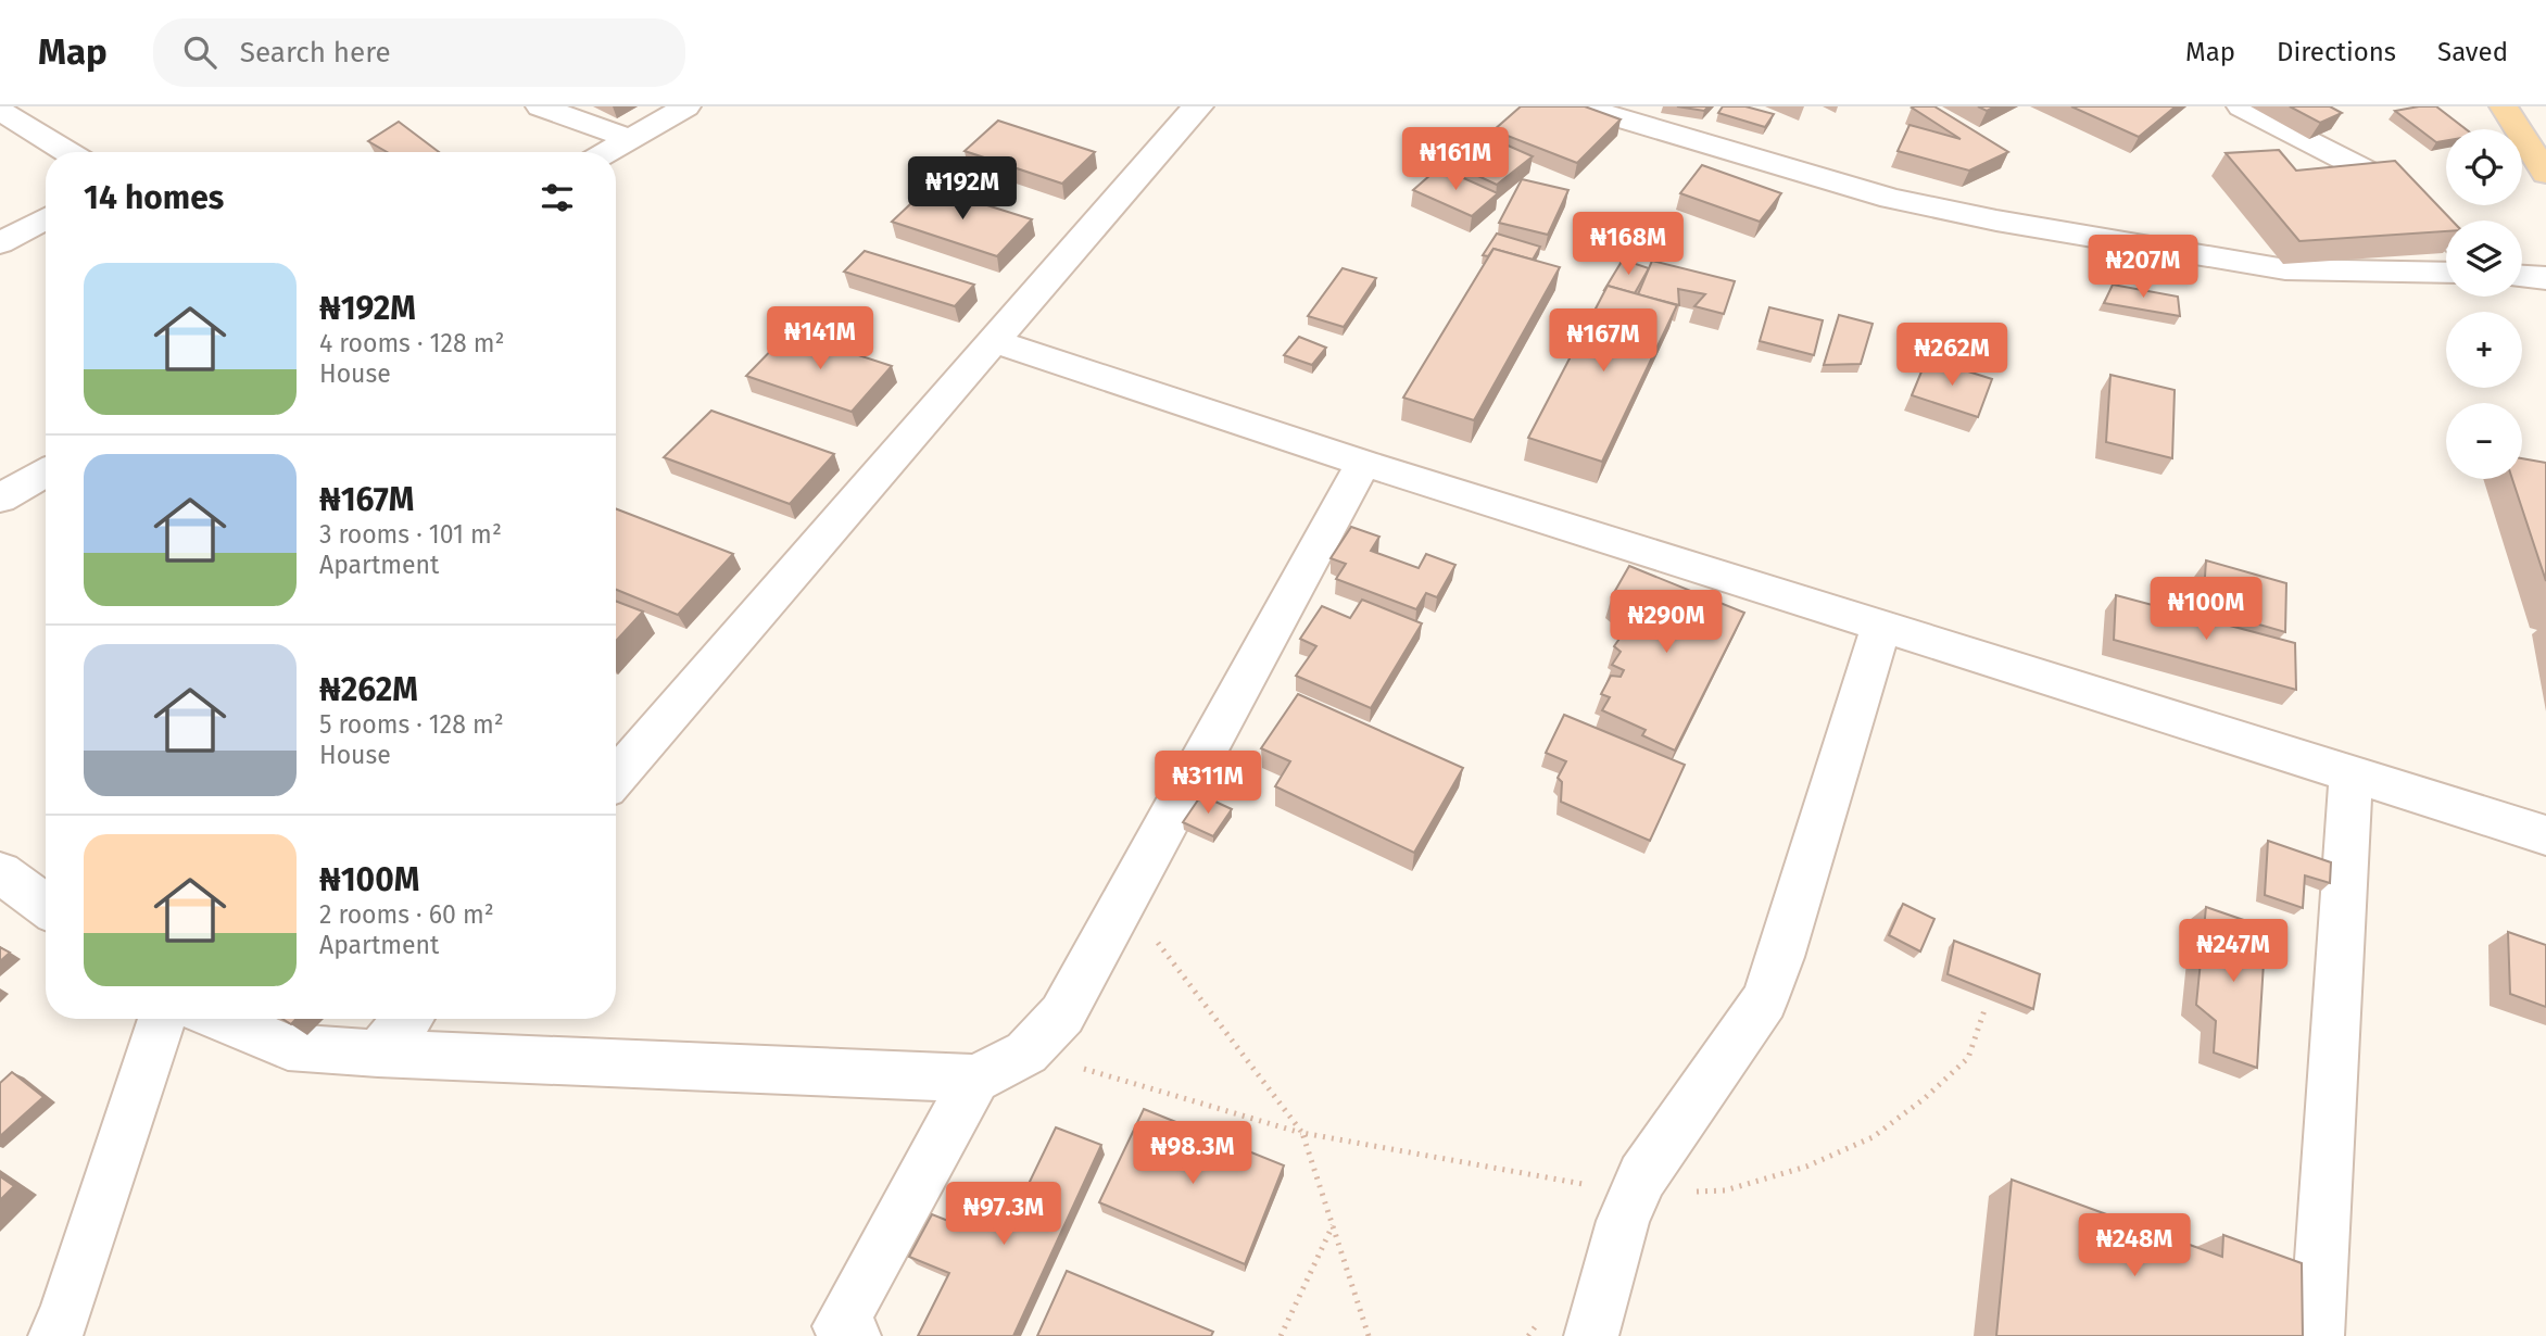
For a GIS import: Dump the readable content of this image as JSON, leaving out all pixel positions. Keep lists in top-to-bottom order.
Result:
{
  "page": {
    "header": "Map",
    "search": "Search here",
    "nav": ["Map", "Directions", "Saved"],
    "price": [
      "₦161M",
      "₦192M",
      "₦168M",
      "₦207M",
      "₦141M",
      "₦167M",
      "₦262M",
      "₦100M",
      "₦290M",
      "₦311M",
      "₦247M",
      "₦98.3M",
      "₦97.3M",
      "₦248M"
    ],
    "map_buttons": ["+", "−"],
    "heading": "14 homes",
    "list": [
      {
        "name": "₦192M",
        "note": "4 rooms · 128 m² · House"
      },
      {
        "name": "₦167M",
        "note": "3 rooms · 101 m² · Apartment"
      },
      {
        "name": "₦262M",
        "note": "5 rooms · 128 m² · House"
      },
      {
        "name": "₦100M",
        "note": "2 rooms · 60 m² · Apartment"
      }
    ]
  }
}
